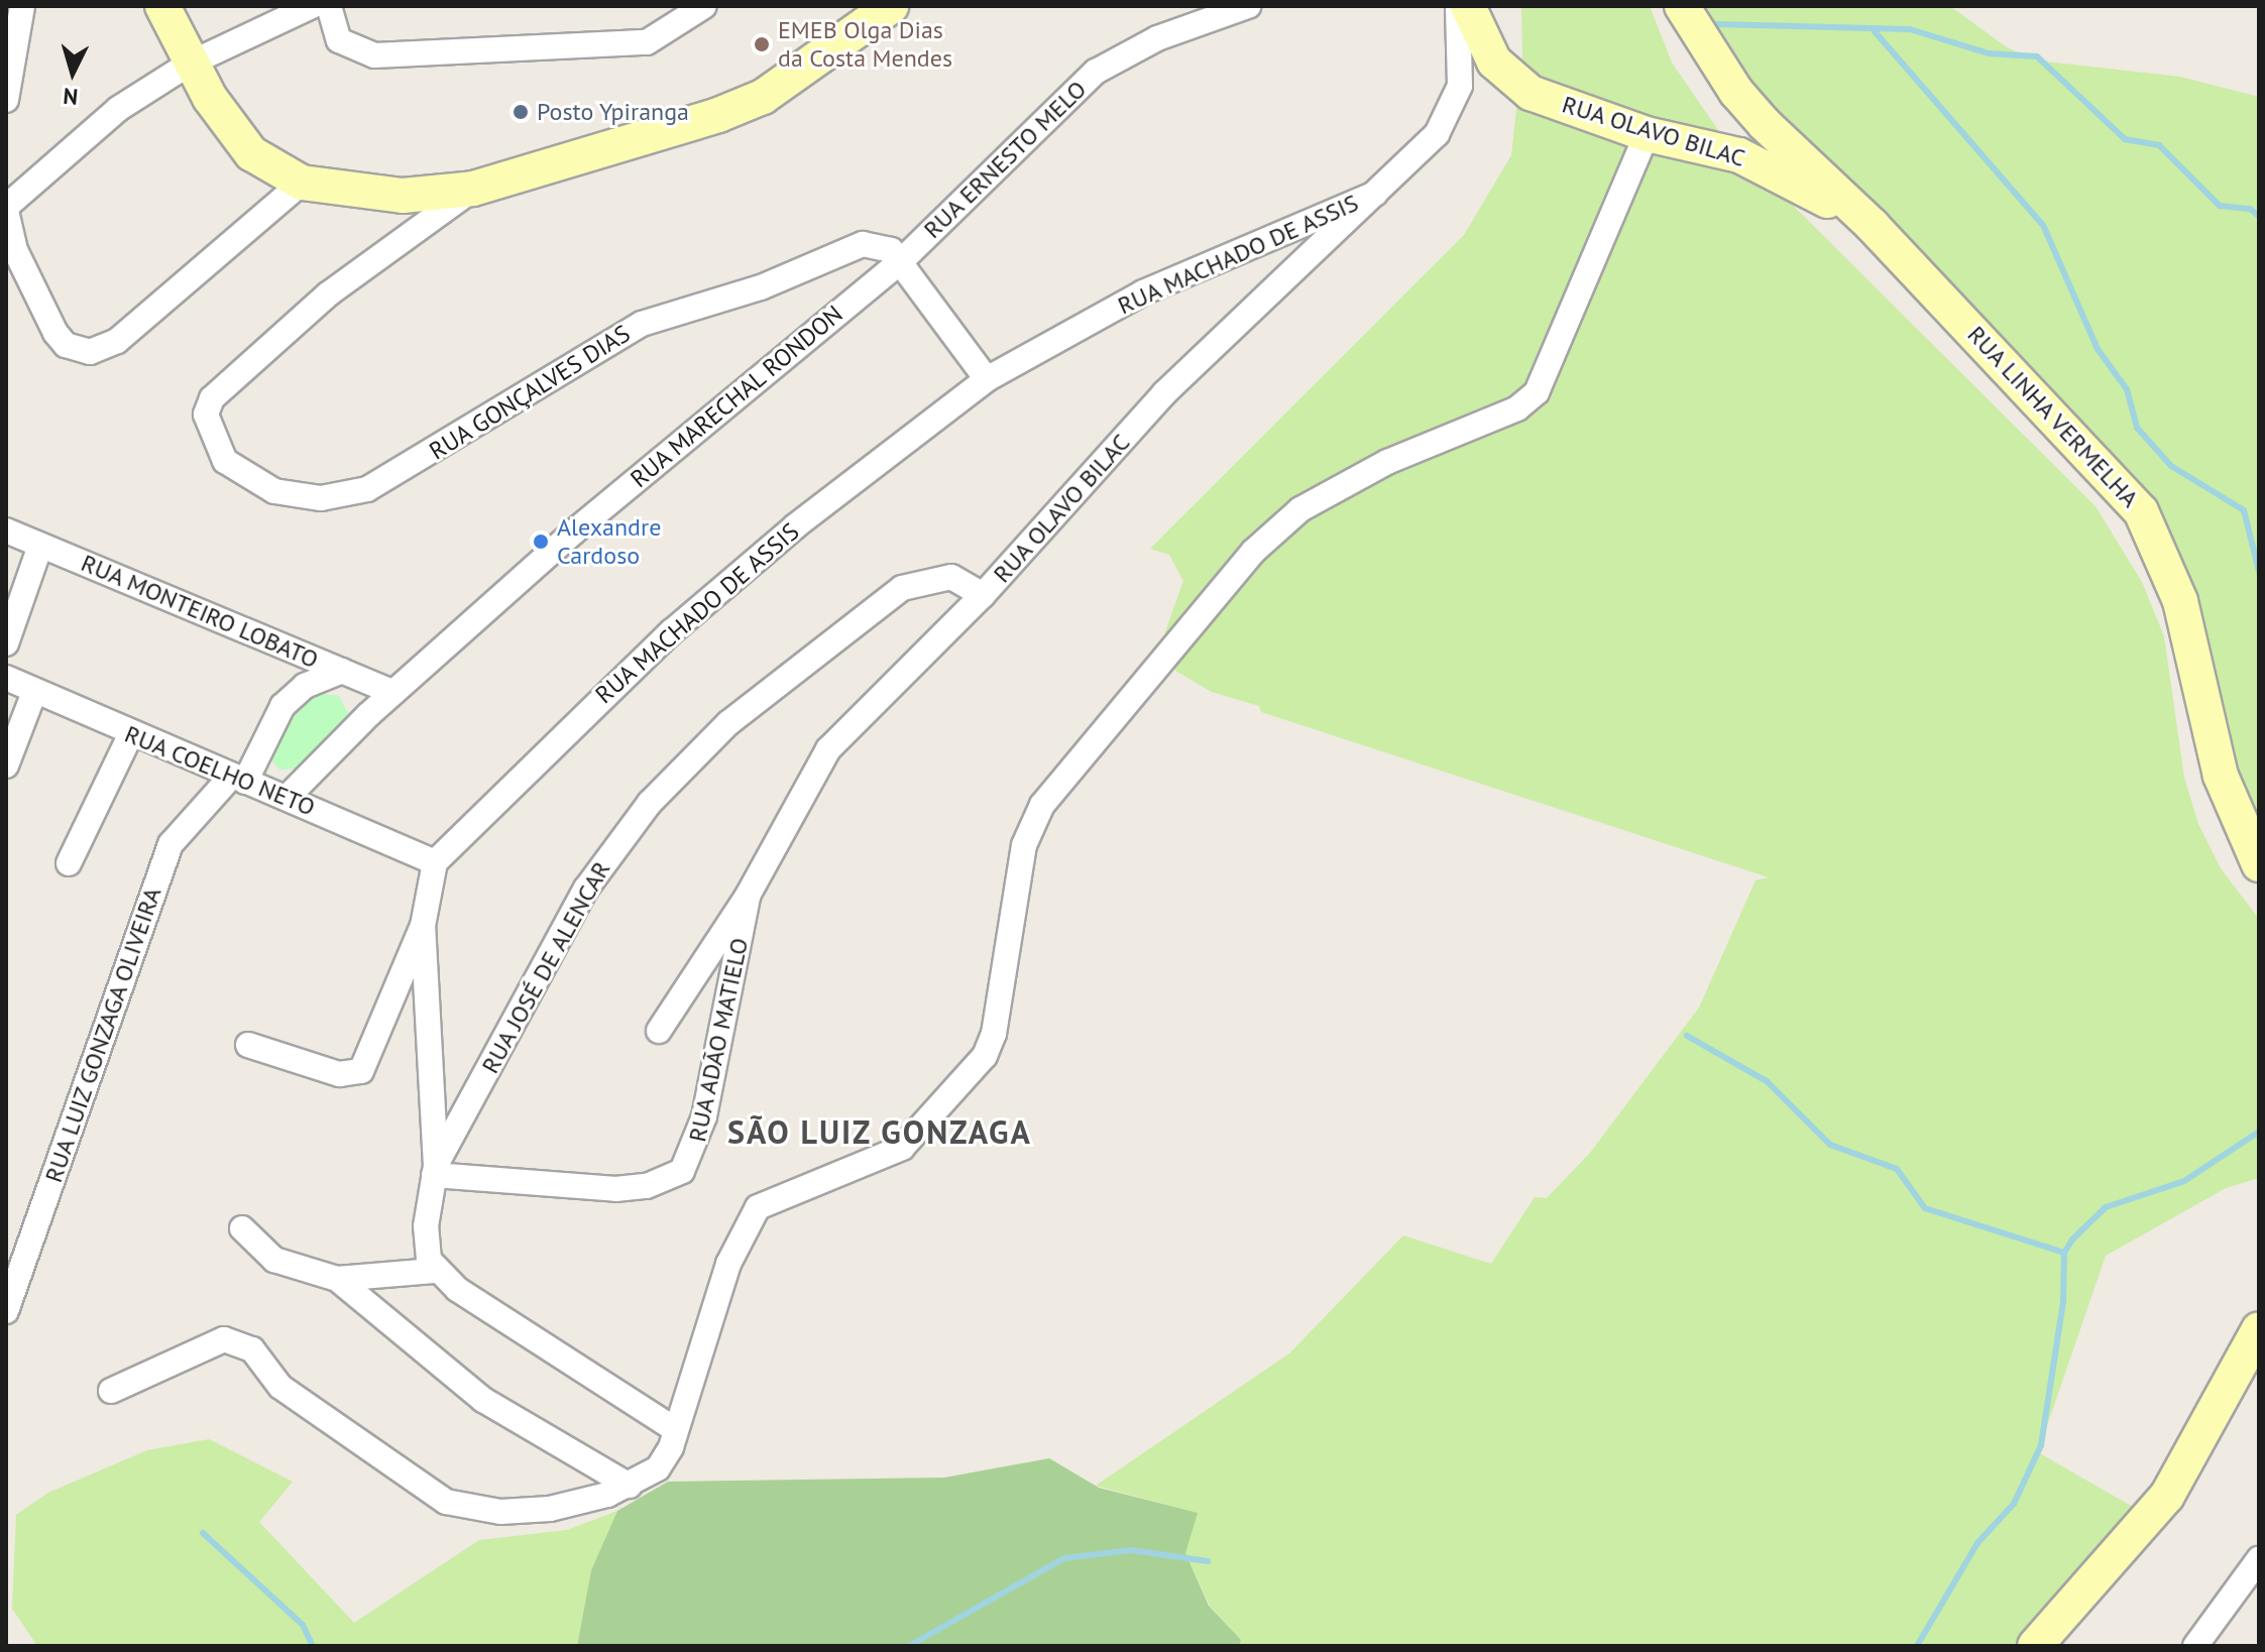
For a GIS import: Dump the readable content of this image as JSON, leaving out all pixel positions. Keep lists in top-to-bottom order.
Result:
{
  "streets": {
    "street": [
      "RUA OLAVO BILAC",
      "RUA ERNESTO MELO",
      "RUA MACHADO DE ASSIS",
      "RUA GONÇALVES DIAS",
      "RUA MARECHAL RONDON",
      "RUA LINHA VERMELHA",
      "RUA MONTEIRO LOBATO",
      "RUA COELHO NETO",
      "RUA JOSÉ DE ALENCAR",
      "RUA LUIZ GONZAGA OLIVEIRA",
      "RUA ADÃO MATIELO"
    ]
  },
  "crossings": [
    ["RUA OLAVO BILAC", "RUA MACHADO DE ASSIS"],
    ["RUA OLAVO BILAC", "RUA LINHA VERMELHA"],
    ["RUA OLAVO BILAC", "RUA JOSÉ DE ALENCAR"],
    ["RUA OLAVO BILAC", "RUA ADÃO MATIELO"],
    ["RUA ERNESTO MELO", "RUA GONÇALVES DIAS"],
    ["RUA ERNESTO MELO", "RUA MARECHAL RONDON"],
    ["RUA MACHADO DE ASSIS", "RUA COELHO NETO"],
    ["RUA GONÇALVES DIAS", "RUA MARECHAL RONDON"],
    ["RUA MARECHAL RONDON", "RUA MONTEIRO LOBATO"],
    ["RUA MARECHAL RONDON", "RUA COELHO NETO"],
    ["RUA COELHO NETO", "RUA LUIZ GONZAGA OLIVEIRA"],
    ["RUA JOSÉ DE ALENCAR", "RUA ADÃO MATIELO"]
  ],
  "districts": ["SÃO LUIZ GONZAGA"],
  "places": ["EMEB Olga Dias da Costa Mendes", "Posto Ypiranga", "Alexandre Cardoso"],
  "north": "bottom"
}
